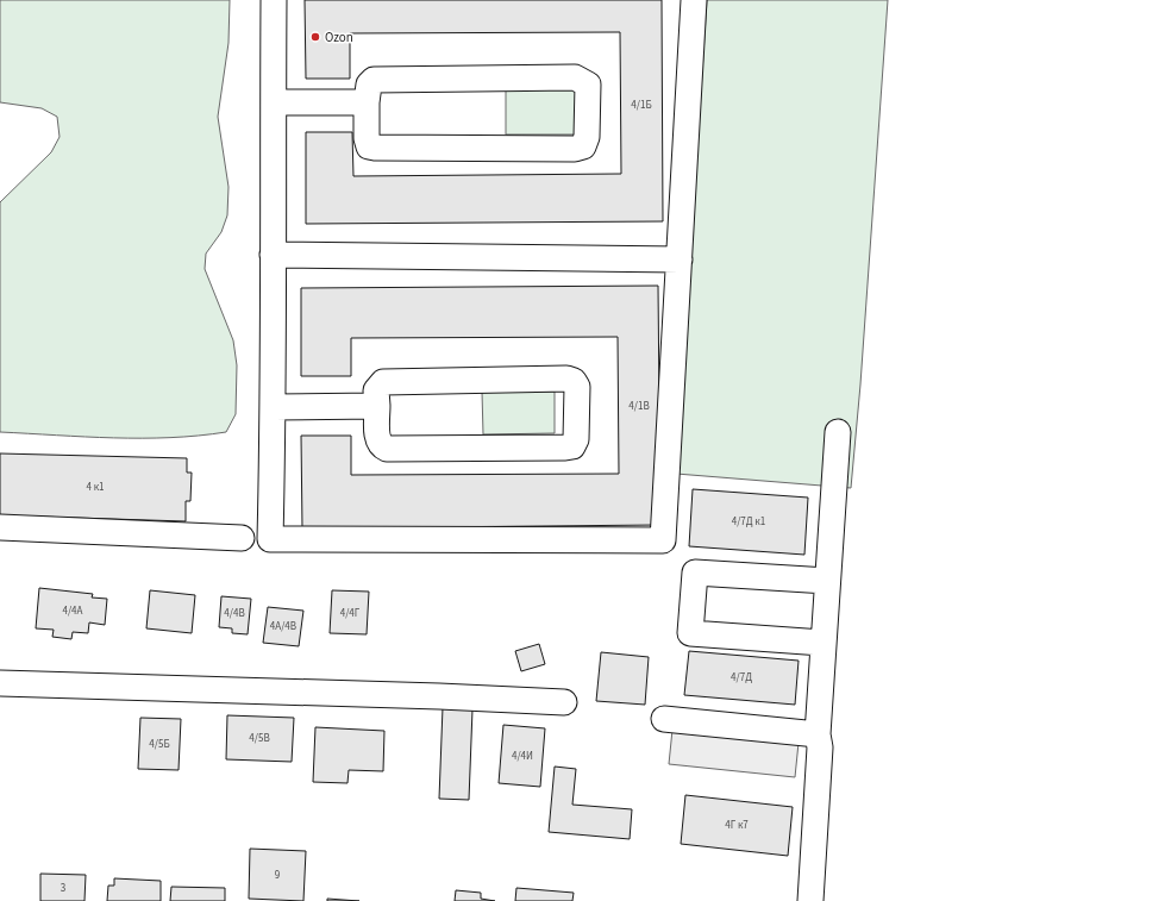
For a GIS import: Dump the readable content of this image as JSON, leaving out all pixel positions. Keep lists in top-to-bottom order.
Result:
{
  "places": ["Ozon"],
  "house_numbers": [
    "4/1Б",
    "4/1В",
    "4 к1",
    "4/7Д к1",
    "4/4А",
    "4/4В",
    "4/4Г",
    "4А/4В",
    "4/7Д",
    "4/5В",
    "4/5Б",
    "4/4И",
    "4Г к7",
    "9",
    "3"
  ]
}
